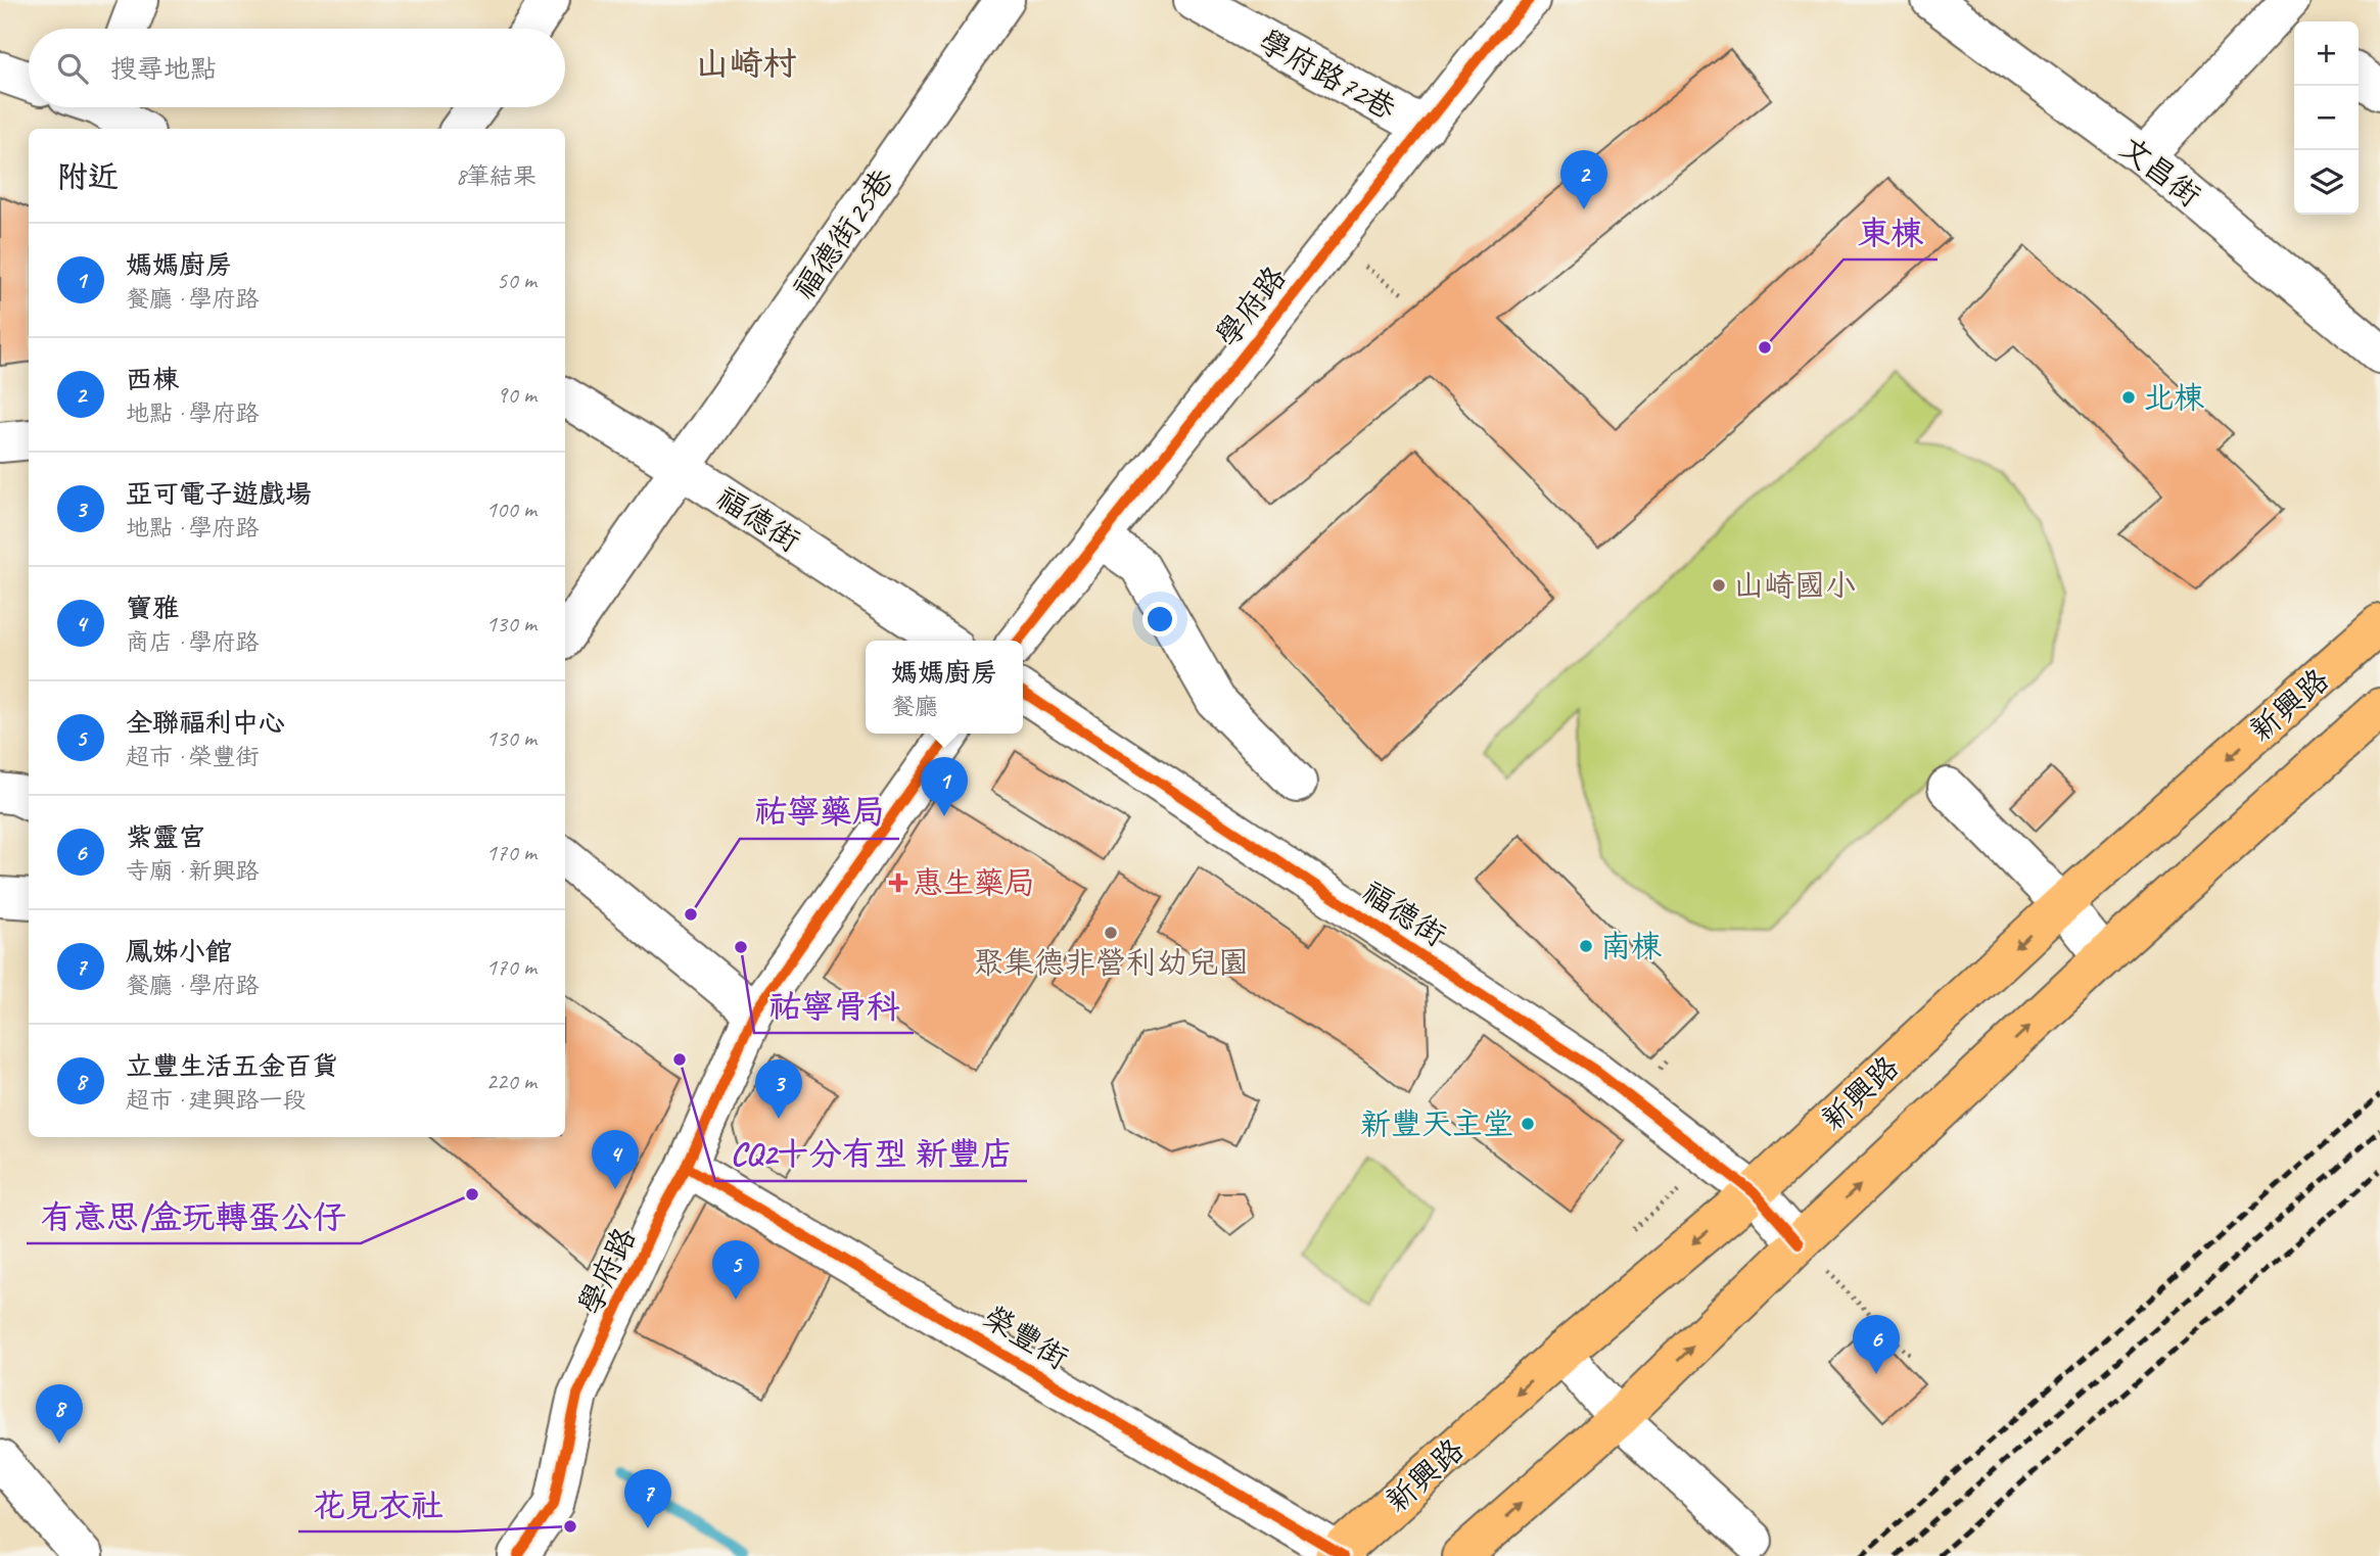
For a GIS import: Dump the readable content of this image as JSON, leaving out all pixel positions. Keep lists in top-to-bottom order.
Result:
{
  "streets": {
    "main road": ["新興路"],
    "street": [
      "學府路72巷",
      "文昌街",
      "福德街25巷",
      "學府路",
      "福德街",
      "榮豐街"
    ]
  },
  "crossings": [
    ["學府路72巷", "學府路"],
    ["福德街25巷", "福德街"],
    ["學府路", "榮豐街"],
    ["福德街", "新興路"],
    ["新興路", "榮豐街"]
  ],
  "districts": ["山崎村"],
  "places": {
    "other": [
      "東棟",
      "北棟",
      "山崎國小",
      "祐寧藥局",
      "聚集德非營利幼兒園",
      "南棟",
      "祐寧骨科",
      "CQ2十分有型 新豐店",
      "新豐天主堂",
      "有意思|盒玩轉蛋公仔",
      "花見衣社"
    ],
    "health": ["惠生藥局"]
  },
  "page": {
    "map_buttons": ["+", "−"],
    "search": "搜尋地點",
    "heading": ["附近", "8筆結果"],
    "pins": [
      "2",
      "1",
      "3",
      "4",
      "5",
      "6",
      "8",
      "7"
    ],
    "list": [
      {
        "mark": "1",
        "name": "媽媽廚房",
        "note": "餐廳 · 學府路",
        "value": "50 m"
      },
      {
        "mark": "2",
        "name": "西棟",
        "note": "地點 · 學府路",
        "value": "90 m"
      },
      {
        "mark": "3",
        "name": "亞可電子遊戲場",
        "note": "地點 · 學府路",
        "value": "100 m"
      },
      {
        "mark": "4",
        "name": "寶雅",
        "note": "商店 · 學府路",
        "value": "130 m"
      },
      {
        "mark": "5",
        "name": "全聯福利中心",
        "note": "超市 · 榮豐街",
        "value": "130 m"
      },
      {
        "mark": "6",
        "name": "紫靈宫",
        "note": "寺廟 · 新興路",
        "value": "170 m"
      },
      {
        "mark": "7",
        "name": "鳳姊小館",
        "note": "餐廳 · 學府路",
        "value": "170 m"
      },
      {
        "mark": "8",
        "name": "立豐生活五金百貨",
        "note": "超市 · 建興路一段",
        "value": "220 m"
      }
    ],
    "popup": ["媽媽廚房", "餐廳"]
  }
}
